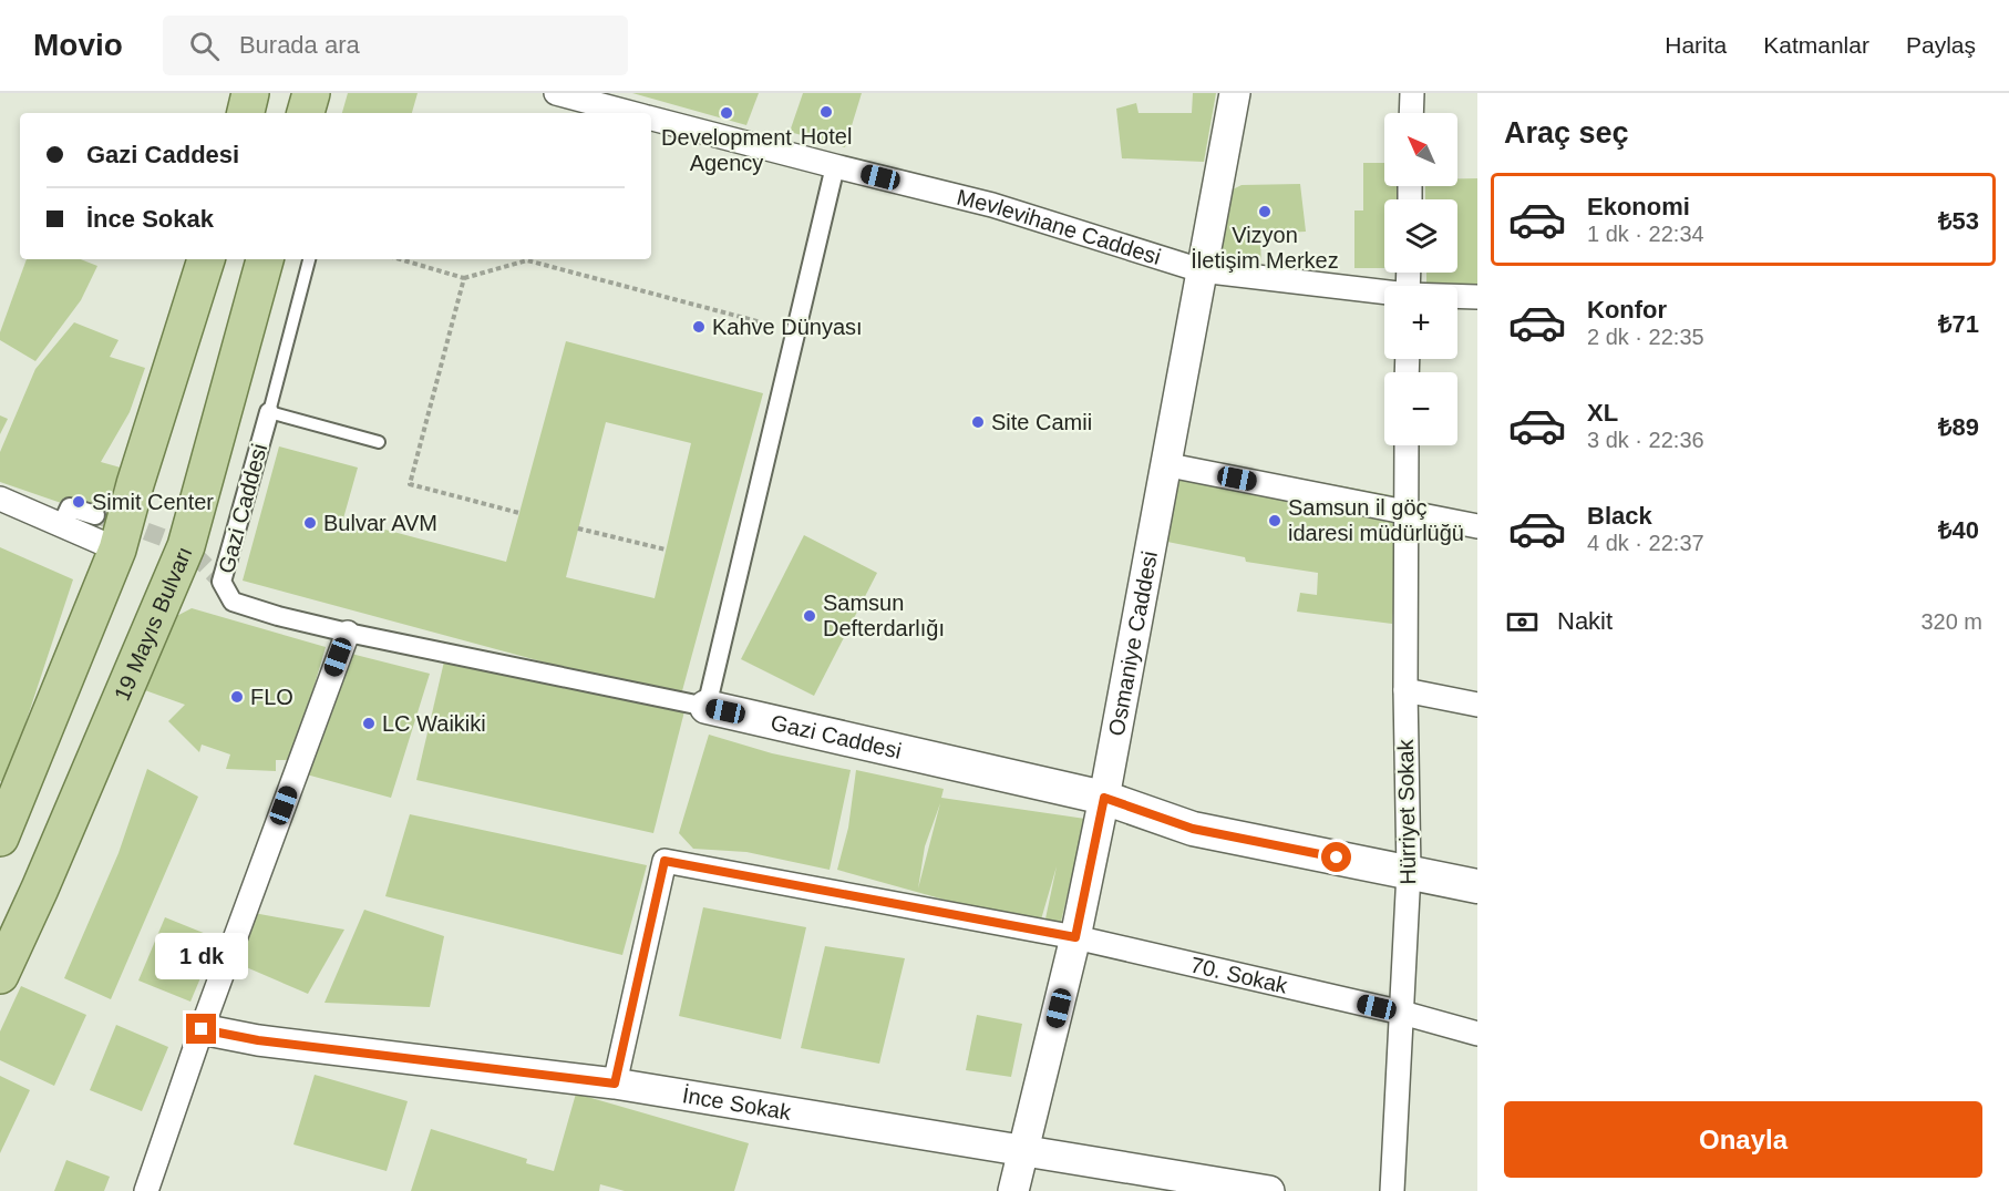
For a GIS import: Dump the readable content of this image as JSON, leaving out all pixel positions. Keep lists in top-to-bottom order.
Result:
{
  "streets": {
    "main road": ["Gazi Caddesi", "19 Mayıs Bulvarı"],
    "street": [
      "Mevlevihane Caddesi",
      "Osmaniye Caddesi",
      "Hürriyet Sokak",
      "70. Sokak",
      "İnce Sokak"
    ]
  },
  "crossings": [
    ["Mevlevihane Caddesi", "Osmaniye Caddesi"],
    ["Gazi Caddesi", "Osmaniye Caddesi"],
    ["Gazi Caddesi", "Hürriyet Sokak"],
    ["Osmaniye Caddesi", "70. Sokak"],
    ["Osmaniye Caddesi", "İnce Sokak"],
    ["Hürriyet Sokak", "70. Sokak"],
    ["70. Sokak", "İnce Sokak"]
  ],
  "places": [
    "Hotel",
    "Development Agency",
    "Vizyon İletişim Merkez",
    "Kahve Dünyası",
    "Site Camii",
    "Simit Center",
    "Samsun il göç idaresi müdürlüğü",
    "Bulvar AVM",
    "Samsun Defterdarlığı",
    "FLO",
    "LC Waikiki"
  ],
  "north": "top left",
  "page": {
    "header": "Movio",
    "search": "Burada ara",
    "nav": ["Harita", "Katmanlar", "Paylaş"],
    "heading": "Araç seç",
    "map_buttons": ["+", "−"],
    "banner": ["Gazi Caddesi", "İnce Sokak"],
    "list": [
      {
        "name": "Ekonomi",
        "note": "1 dk · 22:34",
        "value": "₺53"
      },
      {
        "name": "Konfor",
        "note": "2 dk · 22:35",
        "value": "₺71"
      },
      {
        "name": "XL",
        "note": "3 dk · 22:36",
        "value": "₺89"
      },
      {
        "name": "Black",
        "note": "4 dk · 22:37",
        "value": "₺40"
      }
    ],
    "pay": ["Nakit", "320 m"],
    "bubble": "1 dk",
    "buttons": "Onayla"
  }
}
